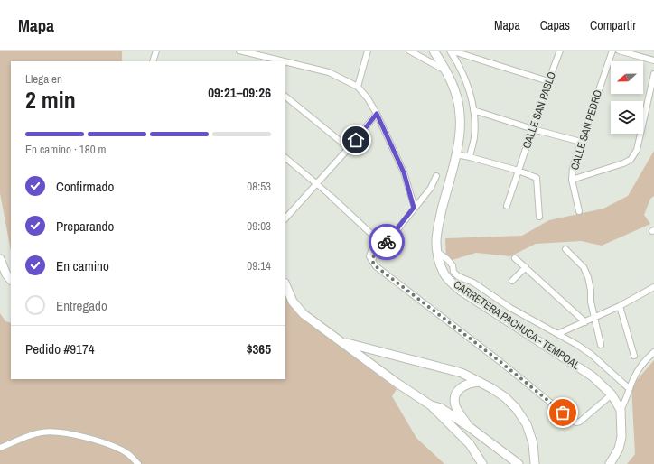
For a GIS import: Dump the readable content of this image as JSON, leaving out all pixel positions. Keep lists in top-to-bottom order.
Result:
{
  "streets": {
    "main road": ["CARRETERA PACHUCA - TEMPOAL"],
    "street": ["CALLE SAN PABLO", "CALLE SAN PEDRO"]
  },
  "north": "left",
  "page": {
    "header": "Mapa",
    "nav": ["Mapa", "Capas", "Compartir"],
    "heading": ["2 min", "Llega en", "09:21–09:26"],
    "panel": ["Pedido #9174", "$365"],
    "bar": "En camino · 180 m",
    "list": [
      ["Confirmado", "08:53"],
      ["Preparando", "09:03"],
      ["En camino", "09:14"],
      "Entregado"
    ]
  }
}
